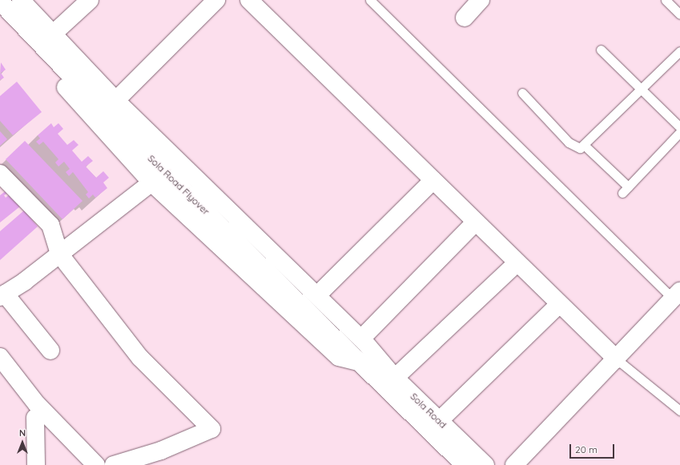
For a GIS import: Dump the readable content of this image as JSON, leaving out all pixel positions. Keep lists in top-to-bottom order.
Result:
{
  "streets": {
    "street": ["Sola Road Flyover", "Sola Road"]
  },
  "crossings": [
    ["Sola Road Flyover", "Sola Road"]
  ],
  "scale_bar": "20 m",
  "north": "top"
}
